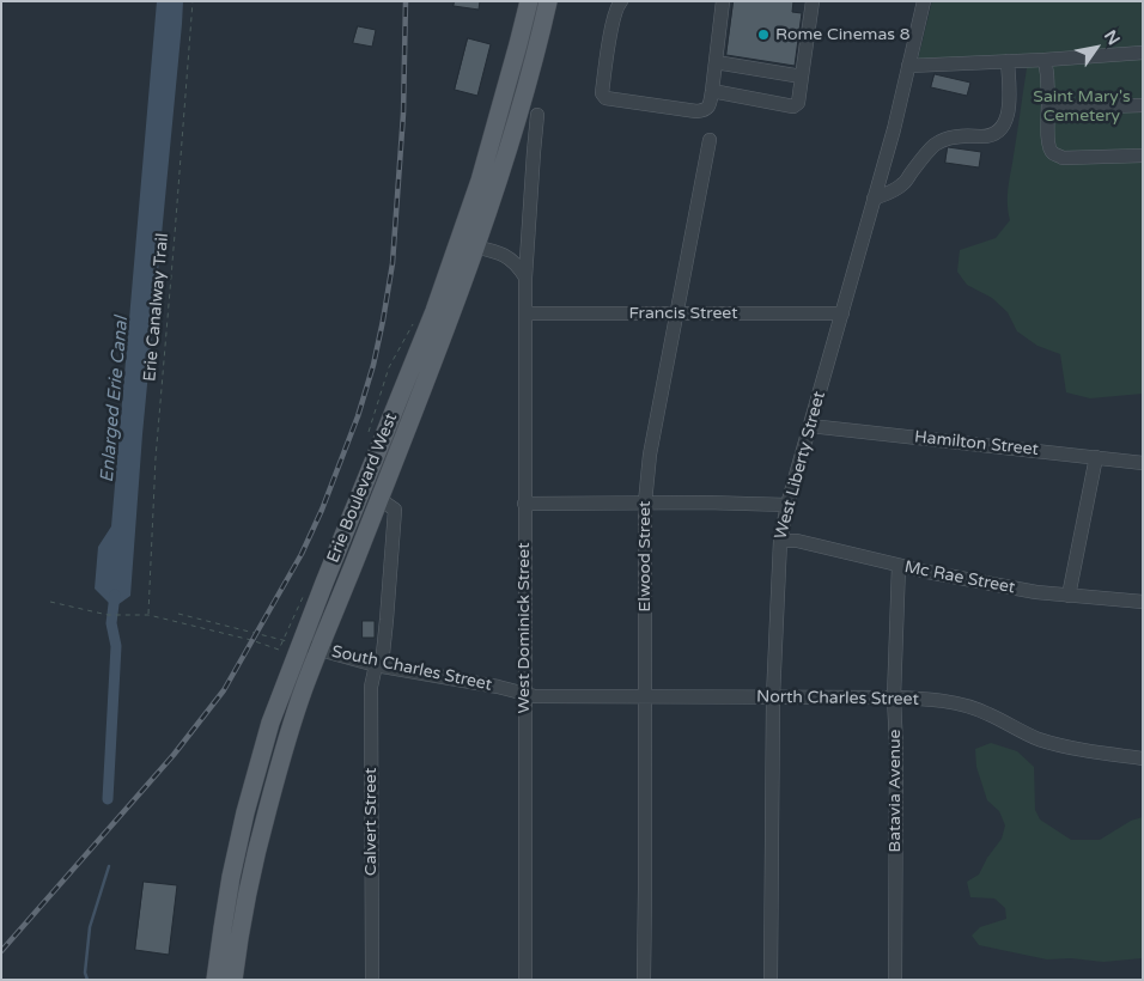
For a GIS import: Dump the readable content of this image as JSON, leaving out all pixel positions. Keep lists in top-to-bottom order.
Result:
{
  "streets": {
    "main road": ["Erie Boulevard West"],
    "street": [
      "Francis Street",
      "Hamilton Street",
      "West Liberty Street",
      "Elwood Street",
      "Mc Rae Street",
      "West Dominick Street",
      "South Charles Street",
      "North Charles Street",
      "Batavia Avenue",
      "Calvert Street"
    ],
    "path": ["Erie Canalway Trail"]
  },
  "crossings": [
    ["Francis Street", "West Liberty Street"],
    ["Francis Street", "Elwood Street"],
    ["Francis Street", "West Dominick Street"],
    ["Hamilton Street", "West Liberty Street"],
    ["West Liberty Street", "Mc Rae Street"],
    ["West Liberty Street", "North Charles Street"],
    ["Erie Boulevard West", "South Charles Street"],
    ["Erie Boulevard West", "Calvert Street"],
    ["Elwood Street", "North Charles Street"],
    ["Mc Rae Street", "Batavia Avenue"],
    ["West Dominick Street", "South Charles Street"],
    ["West Dominick Street", "North Charles Street"],
    ["South Charles Street", "North Charles Street"],
    ["South Charles Street", "Calvert Street"],
    ["North Charles Street", "Batavia Avenue"]
  ],
  "water": ["Enlarged Erie Canal"],
  "parks": ["Saint Mary's Cemetery"],
  "places": ["Rome Cinemas 8"],
  "north": "top right"
}
